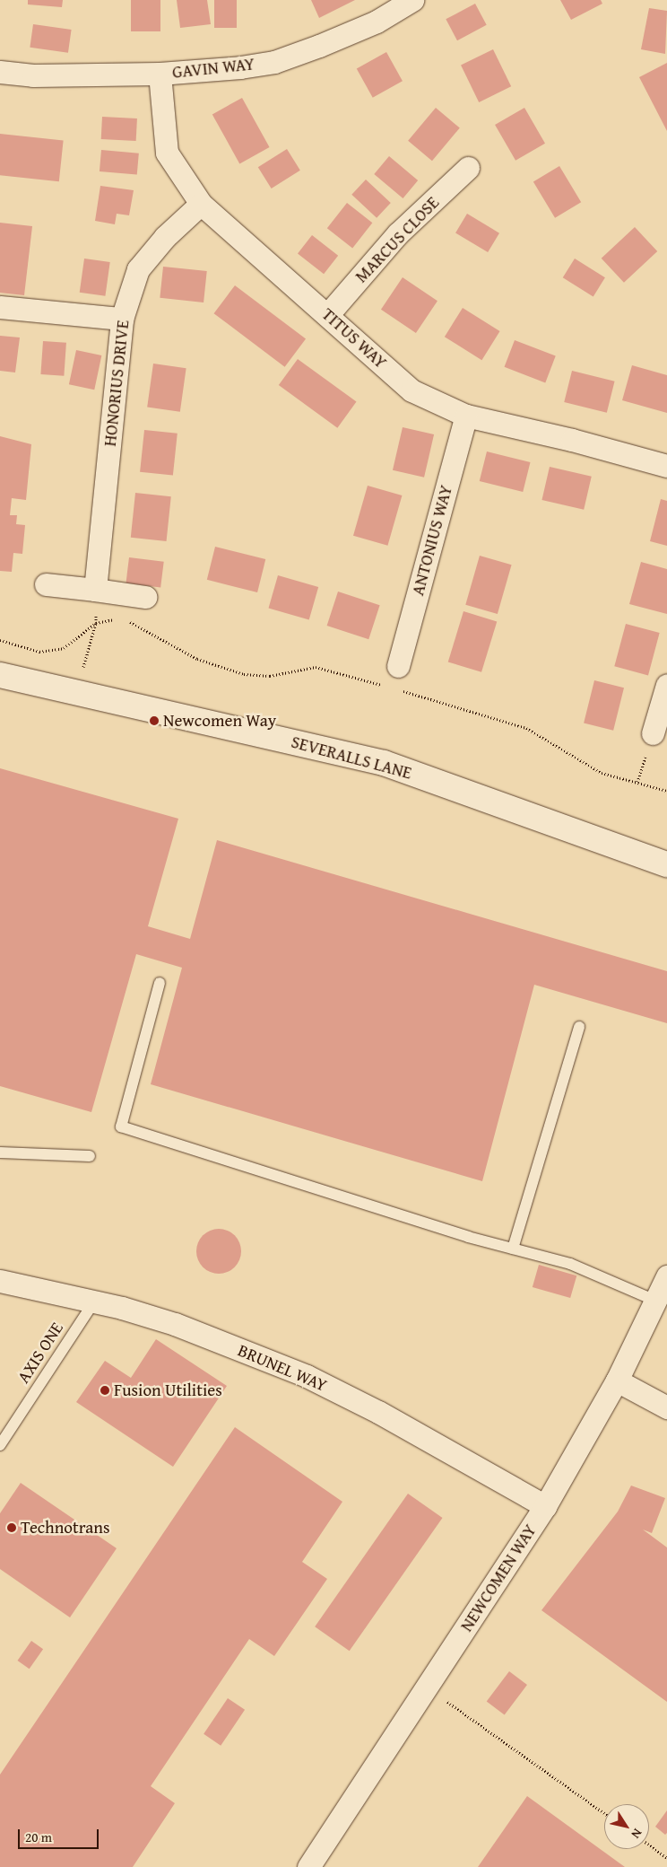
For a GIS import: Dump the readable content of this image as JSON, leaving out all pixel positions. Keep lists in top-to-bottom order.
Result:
{
  "streets": {
    "street": [
      "GAVIN WAY",
      "MARCUS CLOSE",
      "TITUS WAY",
      "HONORIUS DRIVE",
      "ANTONIUS WAY",
      "SEVERALLS LANE",
      "BRUNEL WAY",
      "NEWCOMEN WAY"
    ],
    "lane": ["AXIS ONE"]
  },
  "crossings": [
    ["GAVIN WAY", "TITUS WAY"],
    ["MARCUS CLOSE", "TITUS WAY"],
    ["TITUS WAY", "HONORIUS DRIVE"],
    ["TITUS WAY", "ANTONIUS WAY"],
    ["AXIS ONE", "BRUNEL WAY"],
    ["BRUNEL WAY", "NEWCOMEN WAY"]
  ],
  "places": ["Newcomen Way", "Fusion Utilities", "Technotrans"],
  "scale_bar": "20 m",
  "north": "bottom right"
}
